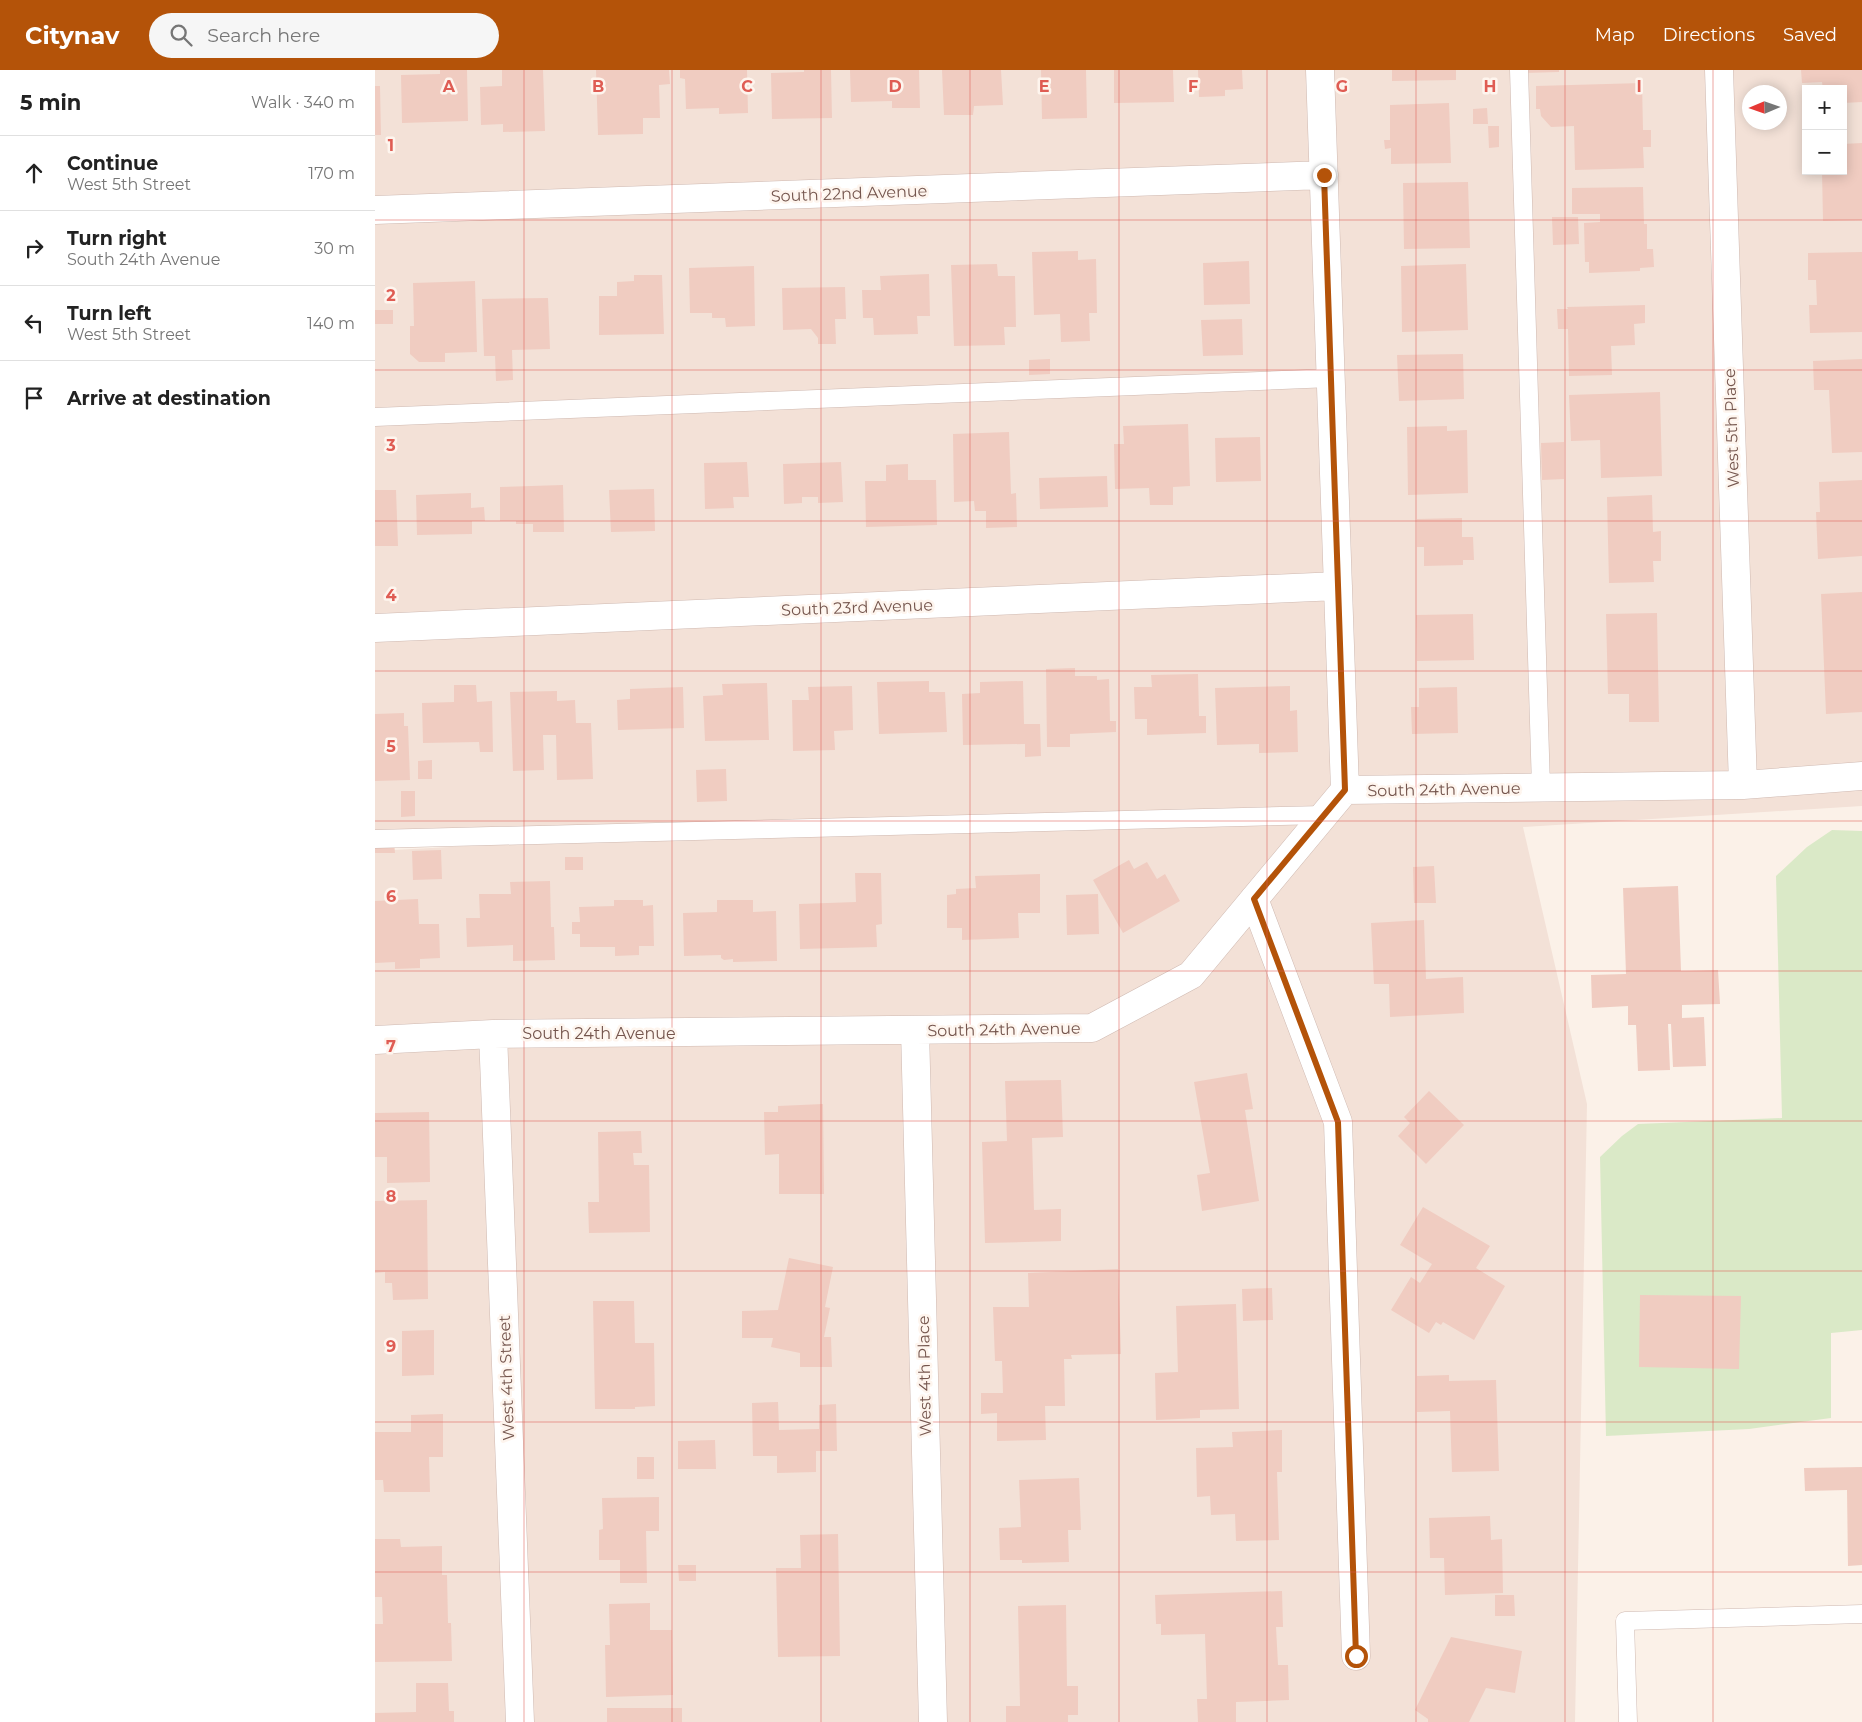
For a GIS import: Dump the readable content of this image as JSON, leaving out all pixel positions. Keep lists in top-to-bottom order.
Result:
{
  "streets": {
    "street": [
      "South 22nd Avenue",
      "West 5th Place",
      "South 23rd Avenue",
      "South 24th Avenue",
      "West 4th Place",
      "West 4th Street"
    ]
  },
  "crossings": [
    ["West 5th Place", "South 24th Avenue"],
    ["South 24th Avenue", "West 4th Place"],
    ["South 24th Avenue", "West 4th Street"]
  ],
  "north": "left",
  "page": {
    "header": "Citynav",
    "search": "Search here",
    "nav": ["Map", "Directions", "Saved"],
    "heading": ["5 min", "Walk · 340 m"],
    "map_buttons": ["+", "−"],
    "list": [
      ["Continue", "West 5th Street", "170 m"],
      ["Turn right", "South 24th Avenue", "30 m"],
      ["Turn left", "West 5th Street", "140 m"],
      "Arrive at destination"
    ]
  },
  "grid": {
    "columns": [
      "A",
      "B",
      "C",
      "D",
      "E",
      "F",
      "G",
      "H",
      "I"
    ],
    "rows": [
      "1",
      "2",
      "3",
      "4",
      "5",
      "6",
      "7",
      "8",
      "9"
    ]
  }
}
